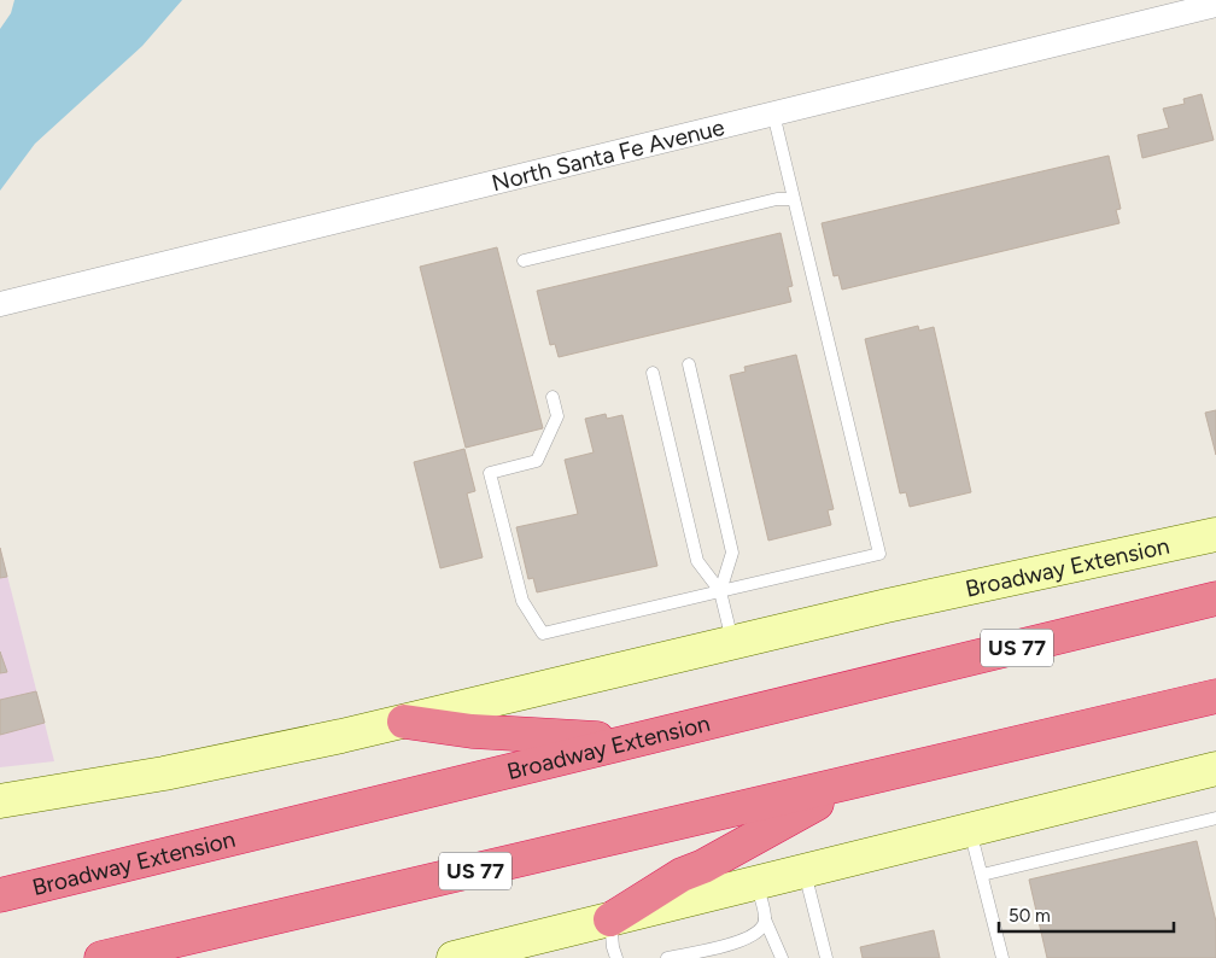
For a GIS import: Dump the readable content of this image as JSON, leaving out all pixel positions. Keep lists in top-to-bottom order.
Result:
{
  "streets": {
    "highway": ["Broadway Extension", "US 77"],
    "street": ["North Santa Fe Avenue"]
  },
  "scale_bar": "50 m"
}
